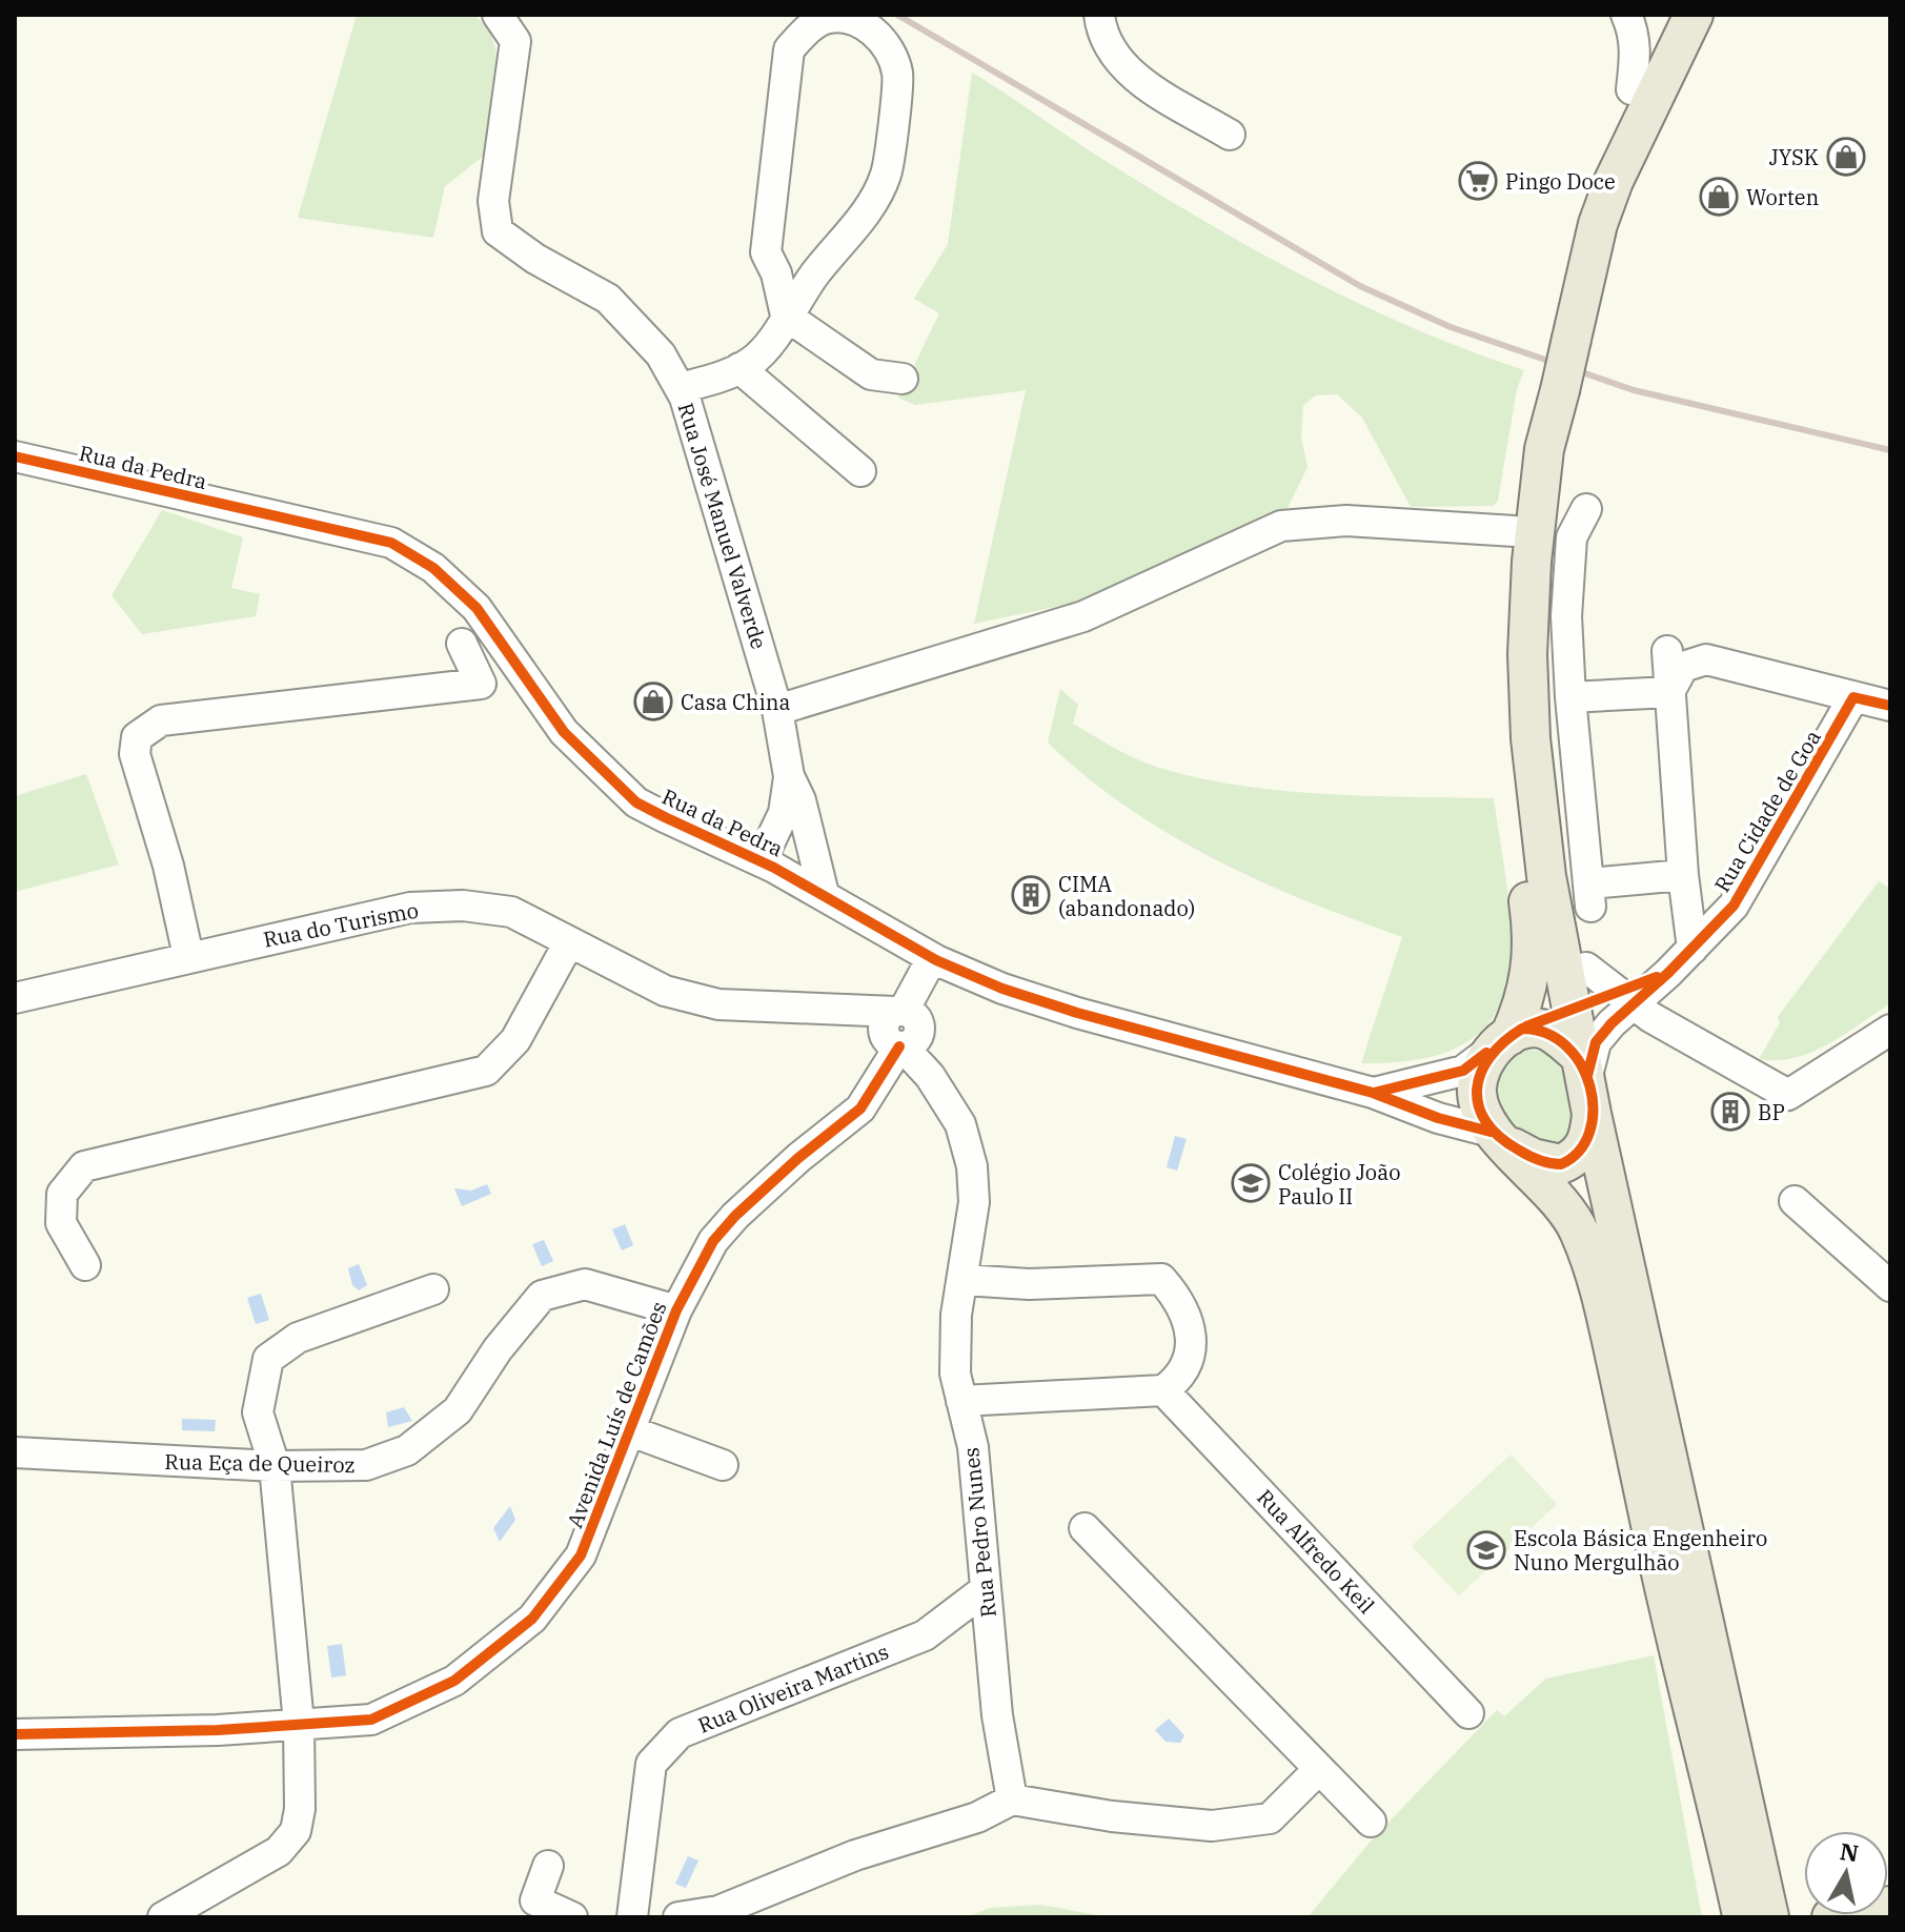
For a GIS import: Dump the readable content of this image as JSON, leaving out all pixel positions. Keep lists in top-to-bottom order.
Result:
{
  "streets": {
    "street": [
      "Rua da Pedra",
      "Rua José Manuel Valverde",
      "Rua Cidade de Goa",
      "Rua do Turismo",
      "Avenida Luís de Camões",
      "Rua Eça de Queiroz",
      "Rua Pedro Nunes",
      "Rua Alfredo Keil",
      "Rua Oliveira Martins"
    ]
  },
  "crossings": [
    ["Rua da Pedra", "Avenida Luís de Camões"],
    ["Rua do Turismo", "Avenida Luís de Camões"],
    ["Rua do Turismo", "Rua Pedro Nunes"],
    ["Avenida Luís de Camões", "Rua Eça de Queiroz"],
    ["Avenida Luís de Camões", "Rua Pedro Nunes"],
    ["Rua Pedro Nunes", "Rua Oliveira Martins"]
  ],
  "places": {
    "shop": ["JYSK", "Worten", "Casa China"],
    "supermarket": ["Pingo Doce"],
    "building": ["CIMA (abandonado)", "BP"],
    "school or university": ["Colégio João Paulo II", "Escola Básica Engenheiro Nuno Mergulhão"]
  },
  "north": "top"
}
